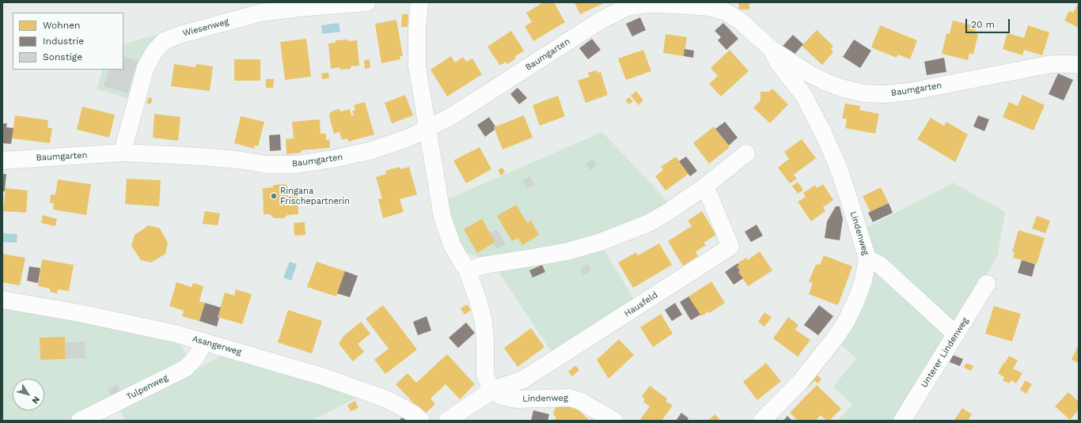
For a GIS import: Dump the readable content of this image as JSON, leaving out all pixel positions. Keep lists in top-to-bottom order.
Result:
{
  "streets": {
    "street": [
      "Wiesenweg",
      "Baumgarten",
      "Lindenweg",
      "Hausfeld",
      "Asangerweg",
      "Unterer Lindenweg",
      "Tulpenweg"
    ]
  },
  "crossings": [
    ["Wiesenweg", "Baumgarten"],
    ["Baumgarten", "Lindenweg"],
    ["Lindenweg", "Hausfeld"],
    ["Asangerweg", "Tulpenweg"]
  ],
  "places": ["Ringana Frischepartnerin"],
  "legend": ["Wohnen", "Industrie", "Sonstige"],
  "scale_bar": "20 m",
  "north": "bottom right"
}
